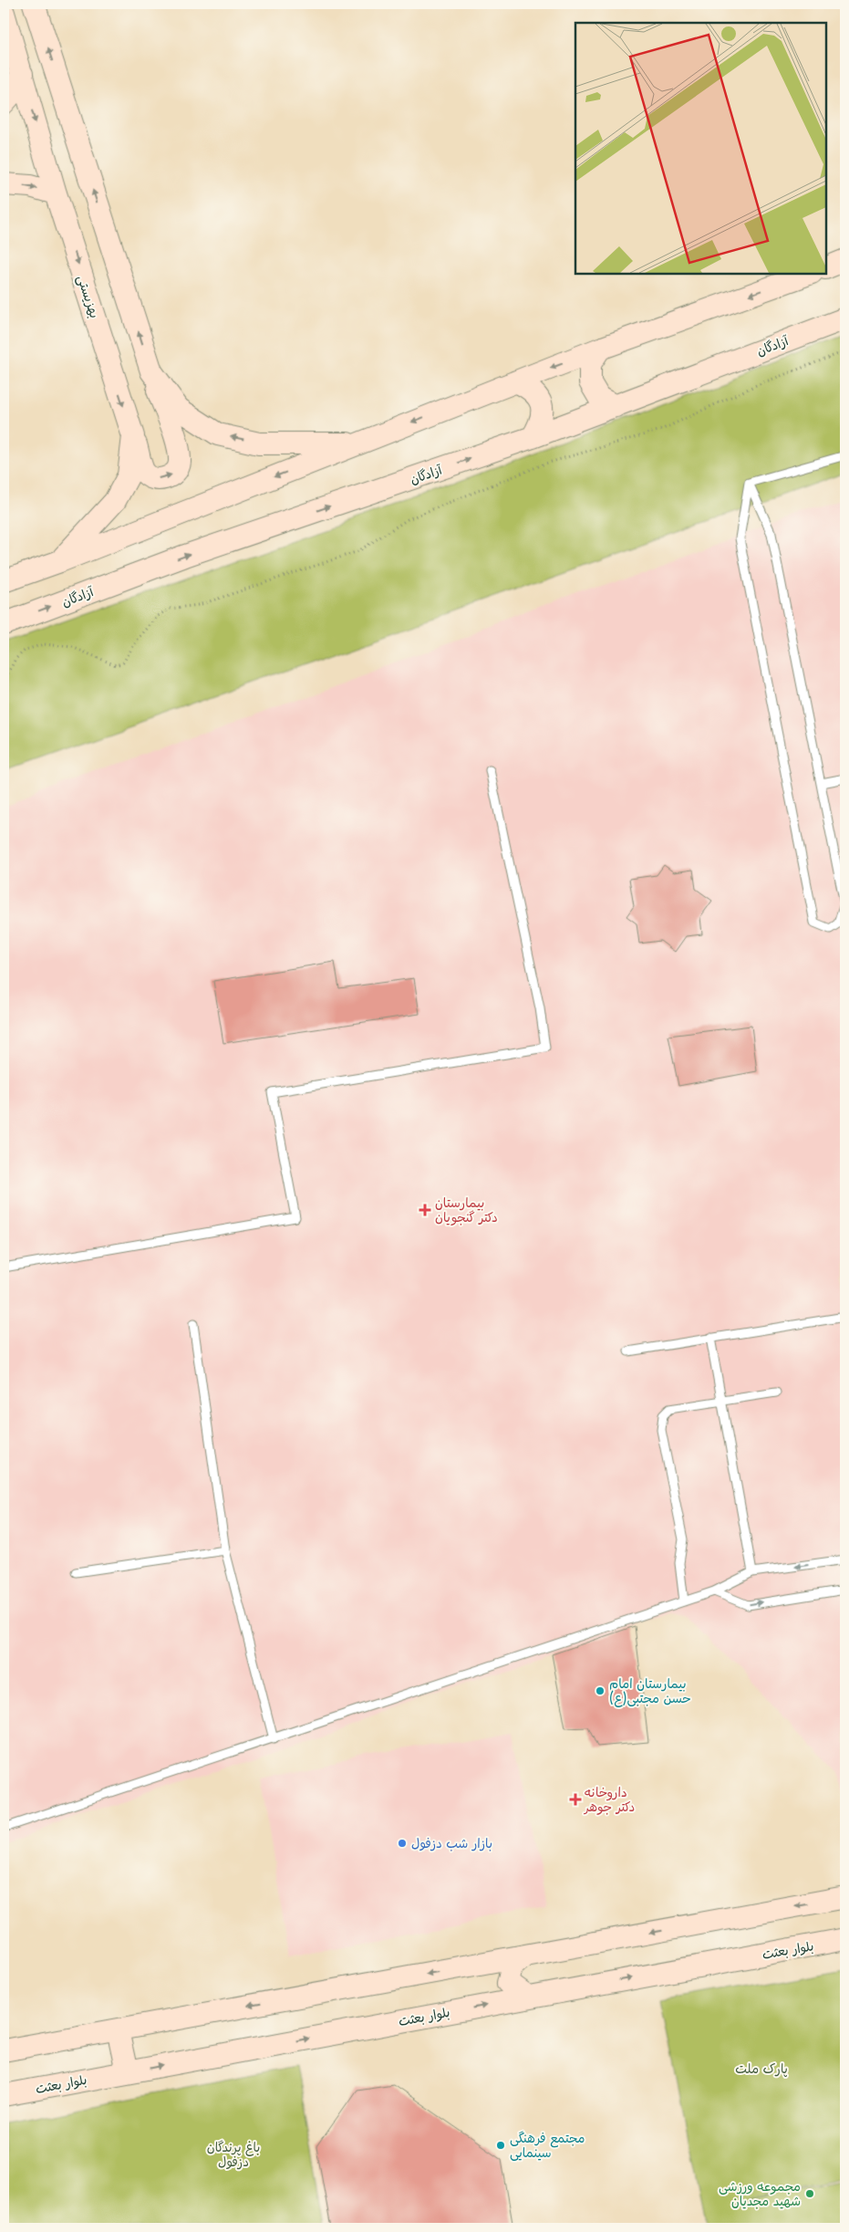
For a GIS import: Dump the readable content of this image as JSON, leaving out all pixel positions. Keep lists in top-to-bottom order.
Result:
{
  "streets": {
    "main road": ["بهزیستی", "آزادگان", "بلوار بعثت"]
  },
  "parks": ["پارک ملت", "باغ پرندگان دزفول"],
  "places": {
    "health": ["بیمارستان دکتر گنجویان", "داروخانه دکتر جوهر"],
    "other": [
      "بیمارستان امام حسن مجتبی(ع)",
      "بازار شب دزفول",
      "مجتمع فرهنگی سینمایی",
      "مجموعه ورزشی شهید مجدیان"
    ]
  }
}
